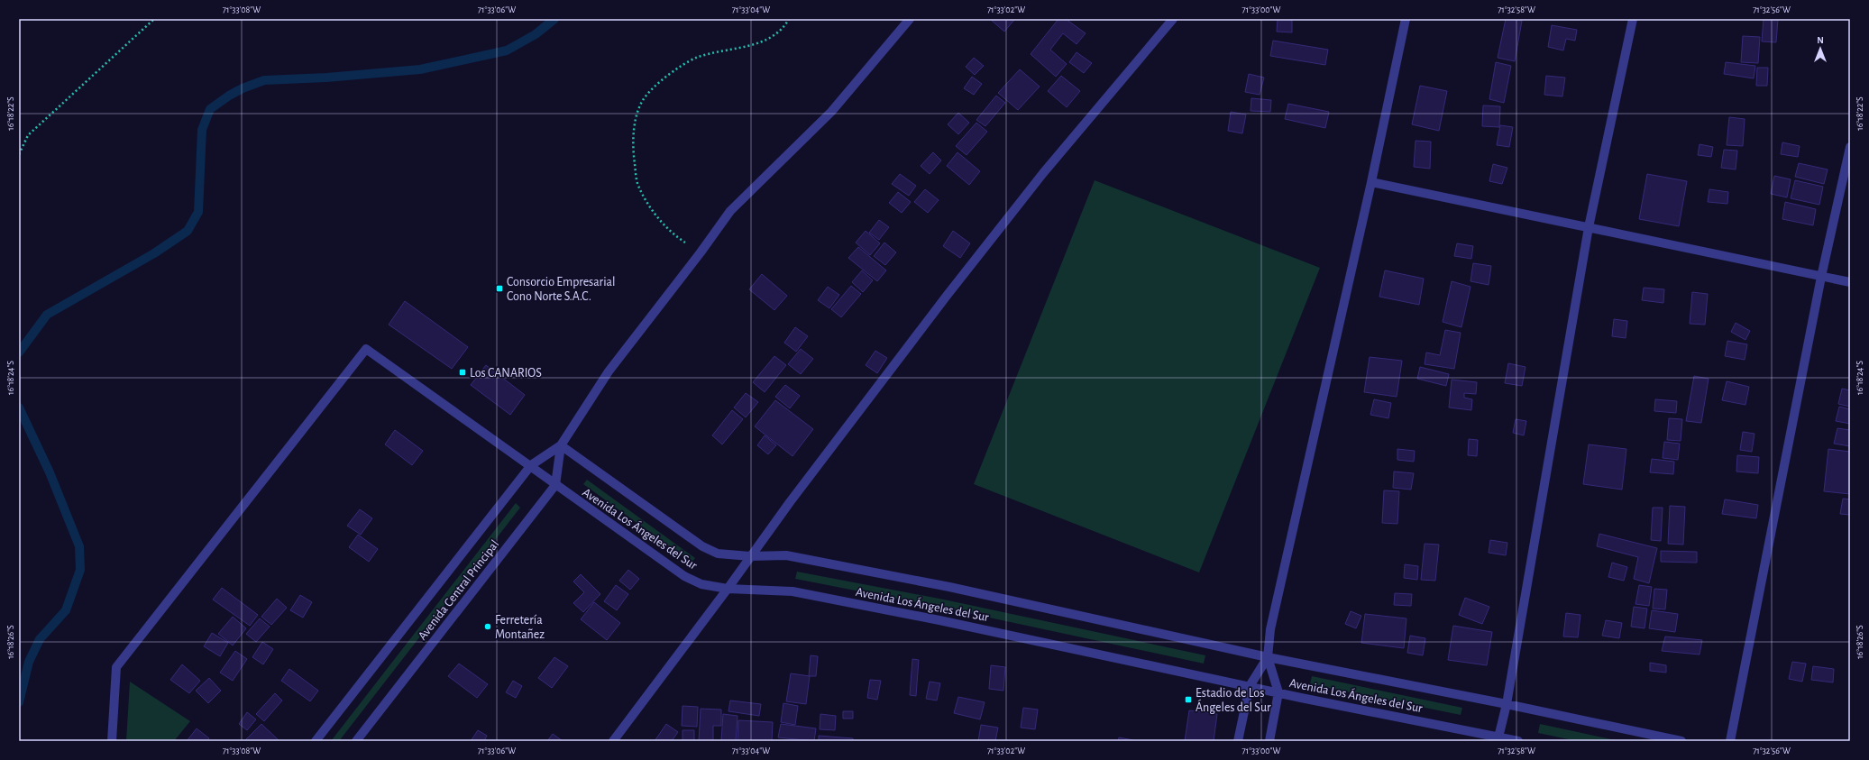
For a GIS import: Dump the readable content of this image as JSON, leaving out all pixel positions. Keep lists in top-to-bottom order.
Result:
{
  "streets": {
    "street": ["Avenida Los Ángeles del Sur", "Avenida Central Principal"]
  },
  "crossings": [
    ["Avenida Los Ángeles del Sur", "Avenida Central Principal"]
  ],
  "places": {
    "transit": ["Consorcio Empresarial Cono Norte S.A.C.", "Los CANARIOS", "Estadio de Los Ángeles del Sur"],
    "other": ["Ferretería Montañez"]
  },
  "north": "top",
  "coordinates": [
    "71°33'08\"W",
    "71°33'06\"W",
    "71°33'04\"W",
    "71°33'02\"W",
    "71°33'00\"W",
    "71°32'58\"W",
    "71°32'56\"W",
    "16°18'22\"S",
    "16°18'24\"S",
    "16°18'26\"S"
  ]
}
